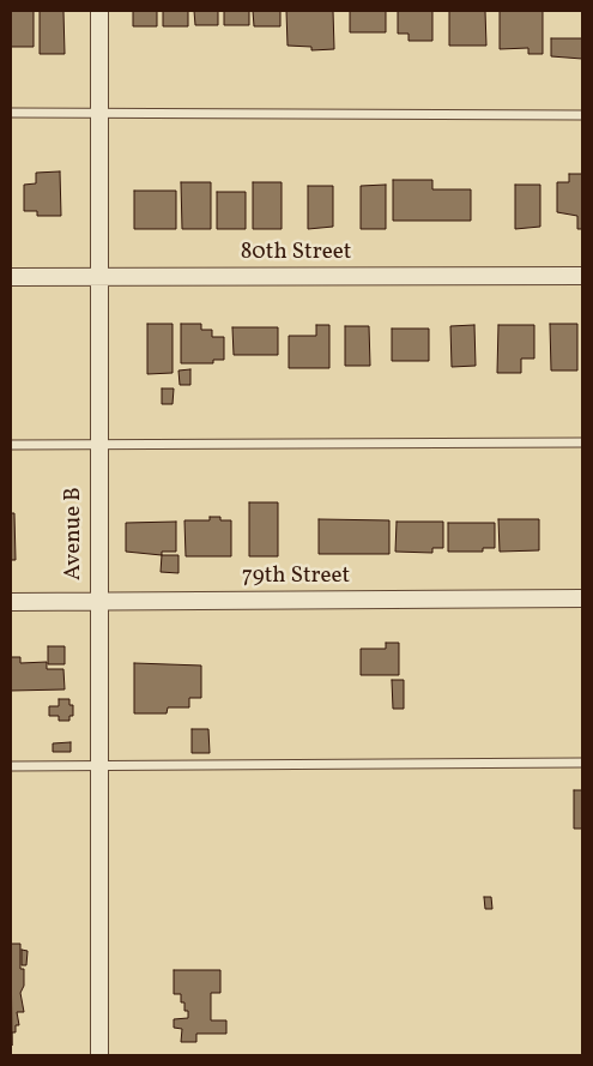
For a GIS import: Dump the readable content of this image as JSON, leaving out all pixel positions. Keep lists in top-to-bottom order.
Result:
{
  "streets": {
    "street": ["80th Street", "Avenue B", "79th Street"]
  },
  "crossings": [
    ["80th Street", "Avenue B"],
    ["Avenue B", "79th Street"]
  ]
}
